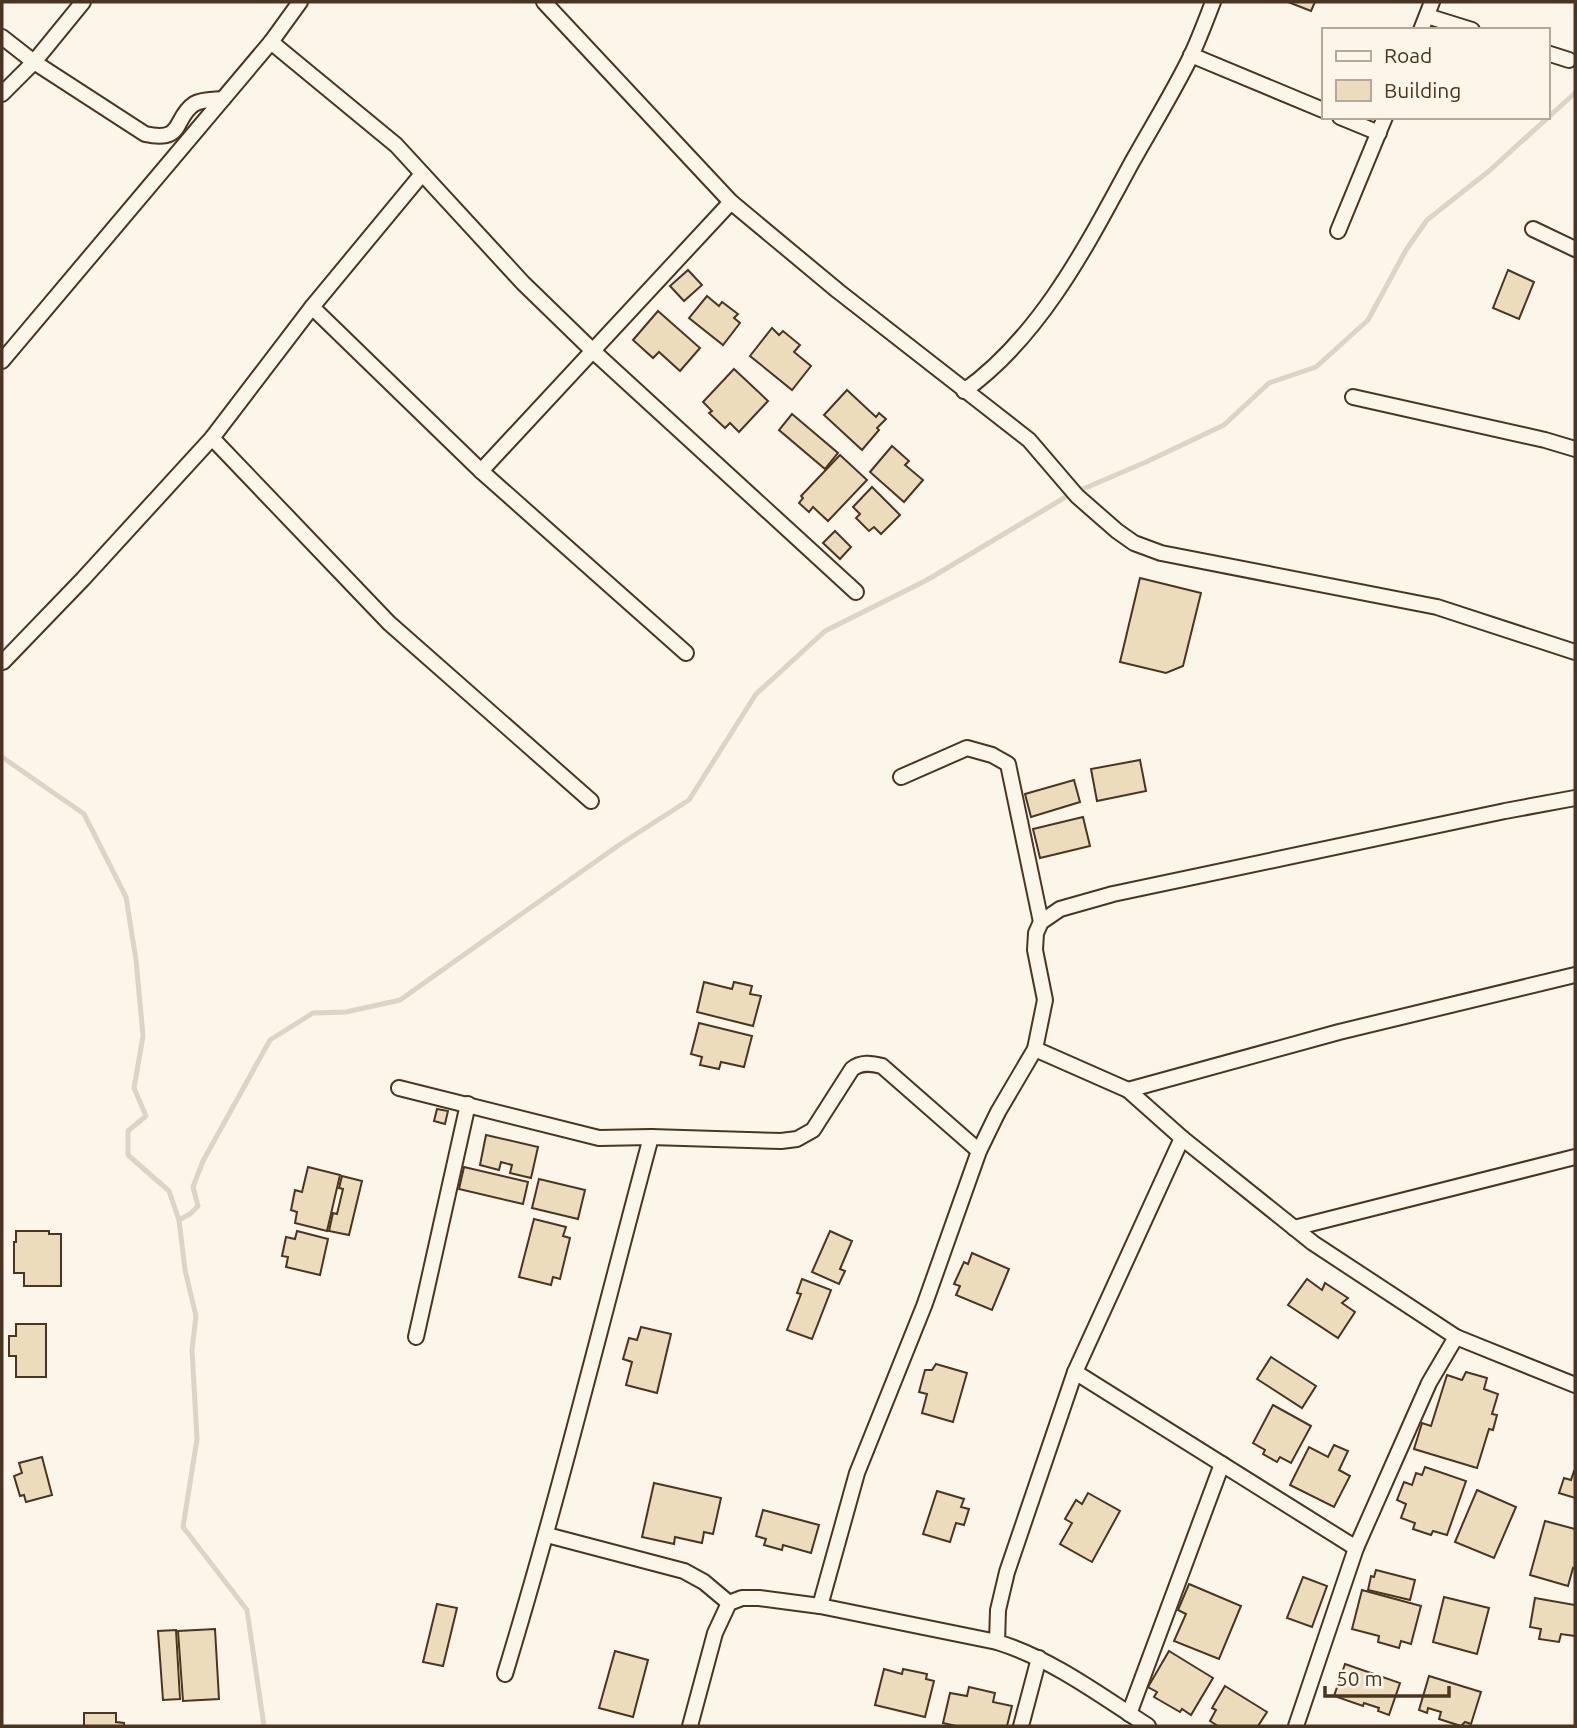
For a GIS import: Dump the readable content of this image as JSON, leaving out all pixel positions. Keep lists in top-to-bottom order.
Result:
{
  "legend": ["Road", "Building"],
  "scale_bar": "50 m"
}
